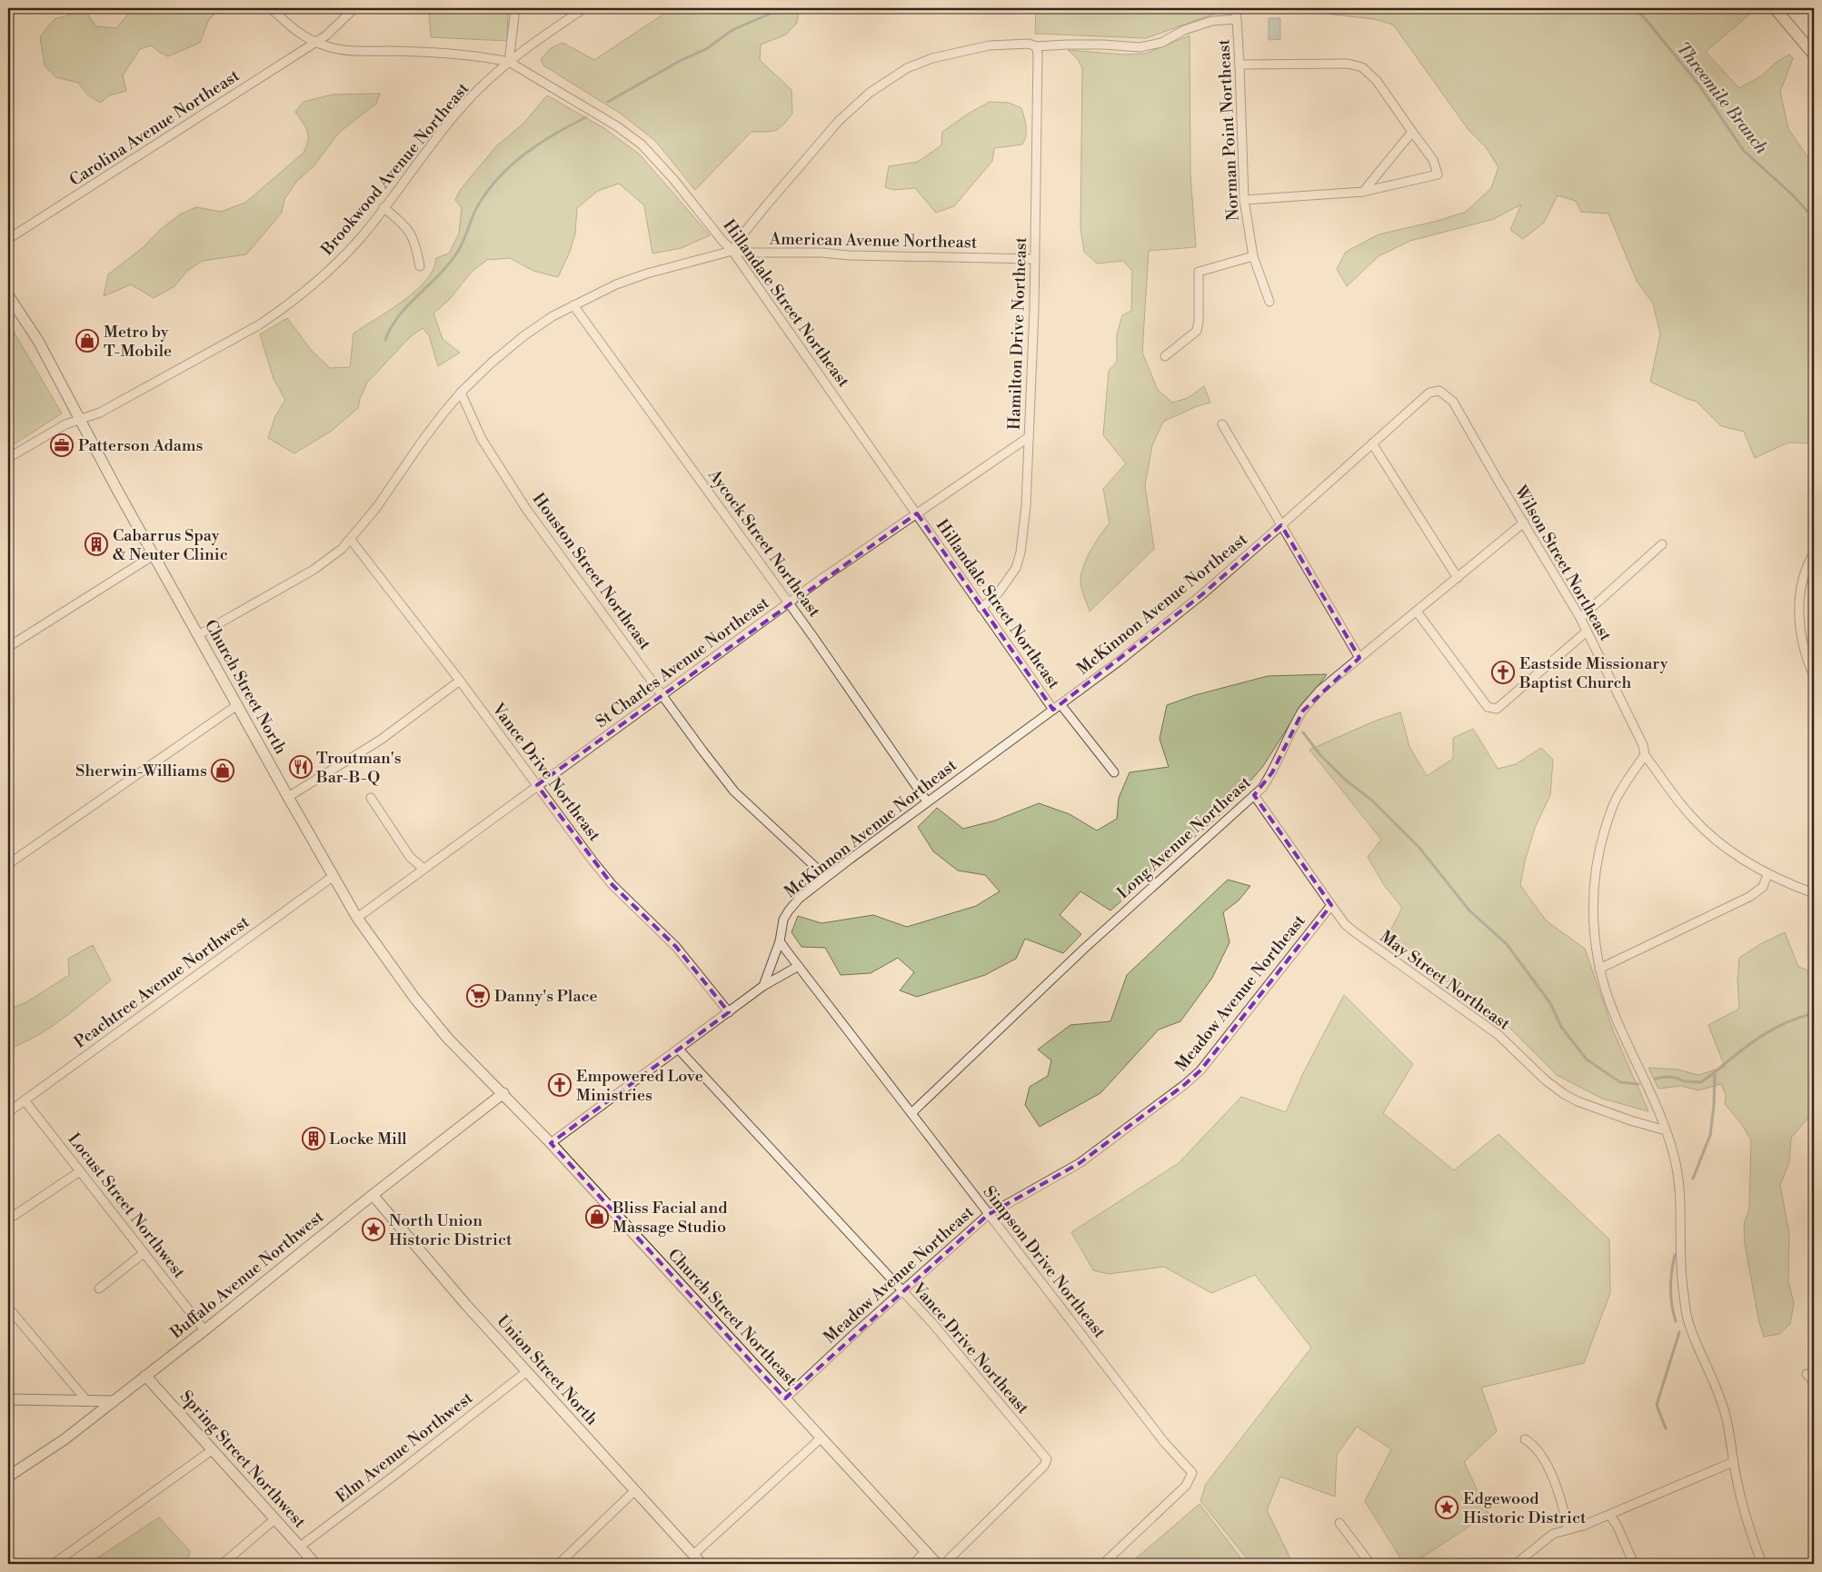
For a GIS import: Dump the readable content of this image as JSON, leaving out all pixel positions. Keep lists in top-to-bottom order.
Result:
{
  "streets": {
    "main road": [
      "Church Street North",
      "Buffalo Avenue Northwest",
      "Church Street Northeast",
      "Union Street North",
      "Spring Street Northwest"
    ],
    "street": [
      "Carolina Avenue Northeast",
      "Norman Point Northeast",
      "Brookwood Avenue Northeast",
      "American Avenue Northeast",
      "Hillandale Street Northeast",
      "Hamilton Drive Northeast",
      "Aycock Street Northeast",
      "Wilson Street Northeast",
      "Houston Street Northeast",
      "McKinnon Avenue Northeast",
      "St Charles Avenue Northeast",
      "Vance Drive Northeast",
      "Long Avenue Northeast",
      "May Street Northeast",
      "Peachtree Avenue Northwest",
      "Meadow Avenue Northeast",
      "Locust Street Northwest",
      "Simpson Drive Northeast",
      "Elm Avenue Northwest"
    ]
  },
  "crossings": [
    ["Carolina Avenue Northeast", "Hillandale Street Northeast"],
    ["Brookwood Avenue Northeast", "Hillandale Street Northeast"],
    ["Brookwood Avenue Northeast", "Church Street North"],
    ["American Avenue Northeast", "Hillandale Street Northeast"],
    ["American Avenue Northeast", "Hamilton Drive Northeast"],
    ["American Avenue Northeast", "Aycock Street Northeast"],
    ["American Avenue Northeast", "Houston Street Northeast"],
    ["American Avenue Northeast", "Church Street North"],
    ["American Avenue Northeast", "Vance Drive Northeast"],
    ["Hillandale Street Northeast", "Hamilton Drive Northeast"],
    ["Hillandale Street Northeast", "McKinnon Avenue Northeast"],
    ["Hillandale Street Northeast", "St Charles Avenue Northeast"],
    ["Hamilton Drive Northeast", "St Charles Avenue Northeast"],
    ["Aycock Street Northeast", "McKinnon Avenue Northeast"],
    ["Aycock Street Northeast", "St Charles Avenue Northeast"],
    ["Wilson Street Northeast", "McKinnon Avenue Northeast"],
    ["Wilson Street Northeast", "Long Avenue Northeast"],
    ["Houston Street Northeast", "McKinnon Avenue Northeast"],
    ["Houston Street Northeast", "St Charles Avenue Northeast"],
    ["St Charles Avenue Northeast", "Church Street North"],
    ["St Charles Avenue Northeast", "Vance Drive Northeast"],
    ["Church Street North", "Peachtree Avenue Northwest"],
    ["Church Street North", "Buffalo Avenue Northwest"],
    ["Church Street North", "Church Street Northeast"],
    ["Vance Drive Northeast", "Meadow Avenue Northeast"],
    ["Long Avenue Northeast", "May Street Northeast"],
    ["Long Avenue Northeast", "Simpson Drive Northeast"],
    ["May Street Northeast", "Meadow Avenue Northeast"],
    ["Peachtree Avenue Northwest", "Locust Street Northwest"],
    ["Meadow Avenue Northeast", "Simpson Drive Northeast"],
    ["Meadow Avenue Northeast", "Church Street Northeast"],
    ["Locust Street Northwest", "Buffalo Avenue Northwest"],
    ["Buffalo Avenue Northwest", "Church Street Northeast"],
    ["Buffalo Avenue Northwest", "Union Street North"],
    ["Buffalo Avenue Northwest", "Spring Street Northwest"],
    ["Union Street North", "Elm Avenue Northwest"],
    ["Elm Avenue Northwest", "Spring Street Northwest"]
  ],
  "water": ["Threemile Branch"],
  "places": {
    "shop": ["Metro by T-Mobile", "Sherwin-Williams", "Bliss Facial and Massage Studio"],
    "office": ["Patterson Adams"],
    "building": ["Cabarrus Spay & Neuter Clinic", "Locke Mill"],
    "church": ["Eastside Missionary Baptist Church", "Empowered Love Ministries"],
    "restaurant": ["Troutman's Bar-B-Q"],
    "supermarket": ["Danny's Place"],
    "place": ["North Union Historic District", "Edgewood Historic District"]
  }
}
